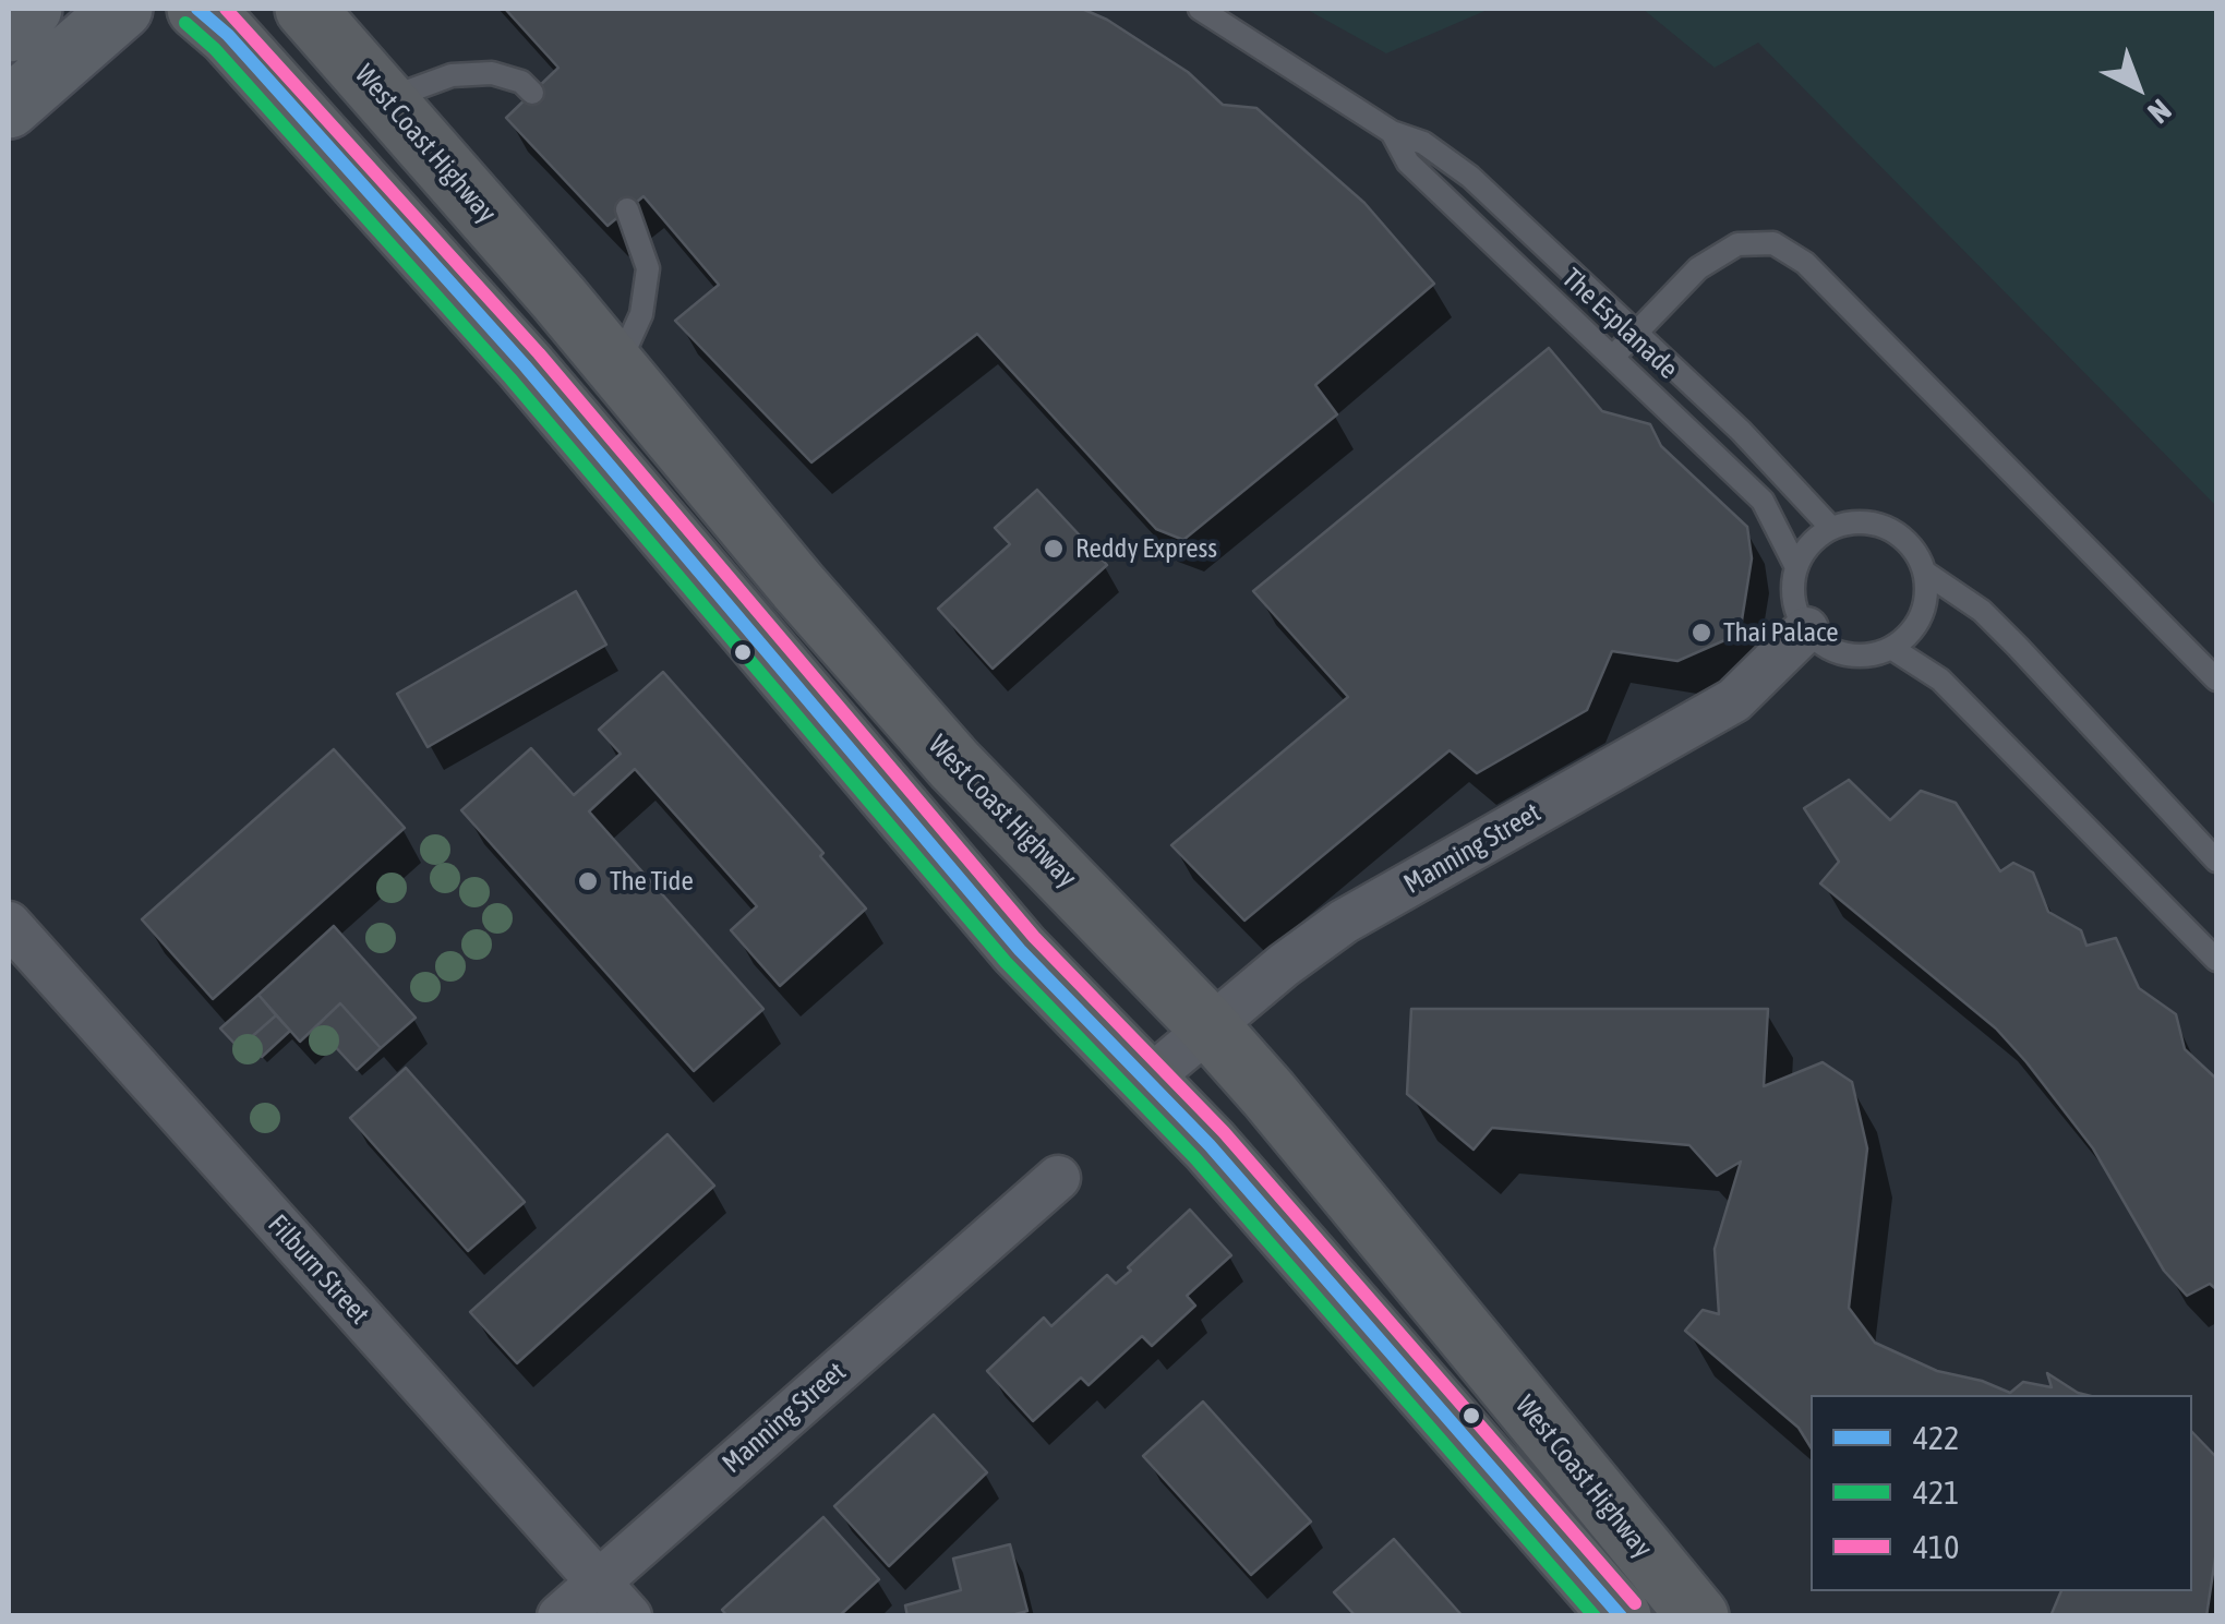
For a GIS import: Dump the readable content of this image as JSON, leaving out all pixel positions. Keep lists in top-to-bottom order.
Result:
{
  "streets": {
    "highway": ["West Coast Highway"],
    "street": ["Manning Street", "Filburn Street"],
    "lane": ["The Esplanade"]
  },
  "crossings": [
    ["West Coast Highway", "Manning Street"],
    ["The Esplanade", "Manning Street"],
    ["Manning Street", "Filburn Street"]
  ],
  "places": ["Reddy Express", "Thai Palace", "The Tide"],
  "lines": ["transit line 422", "transit line 410", "transit line 421"],
  "legend": ["422", "421", "410"],
  "north": "bottom right"
}
